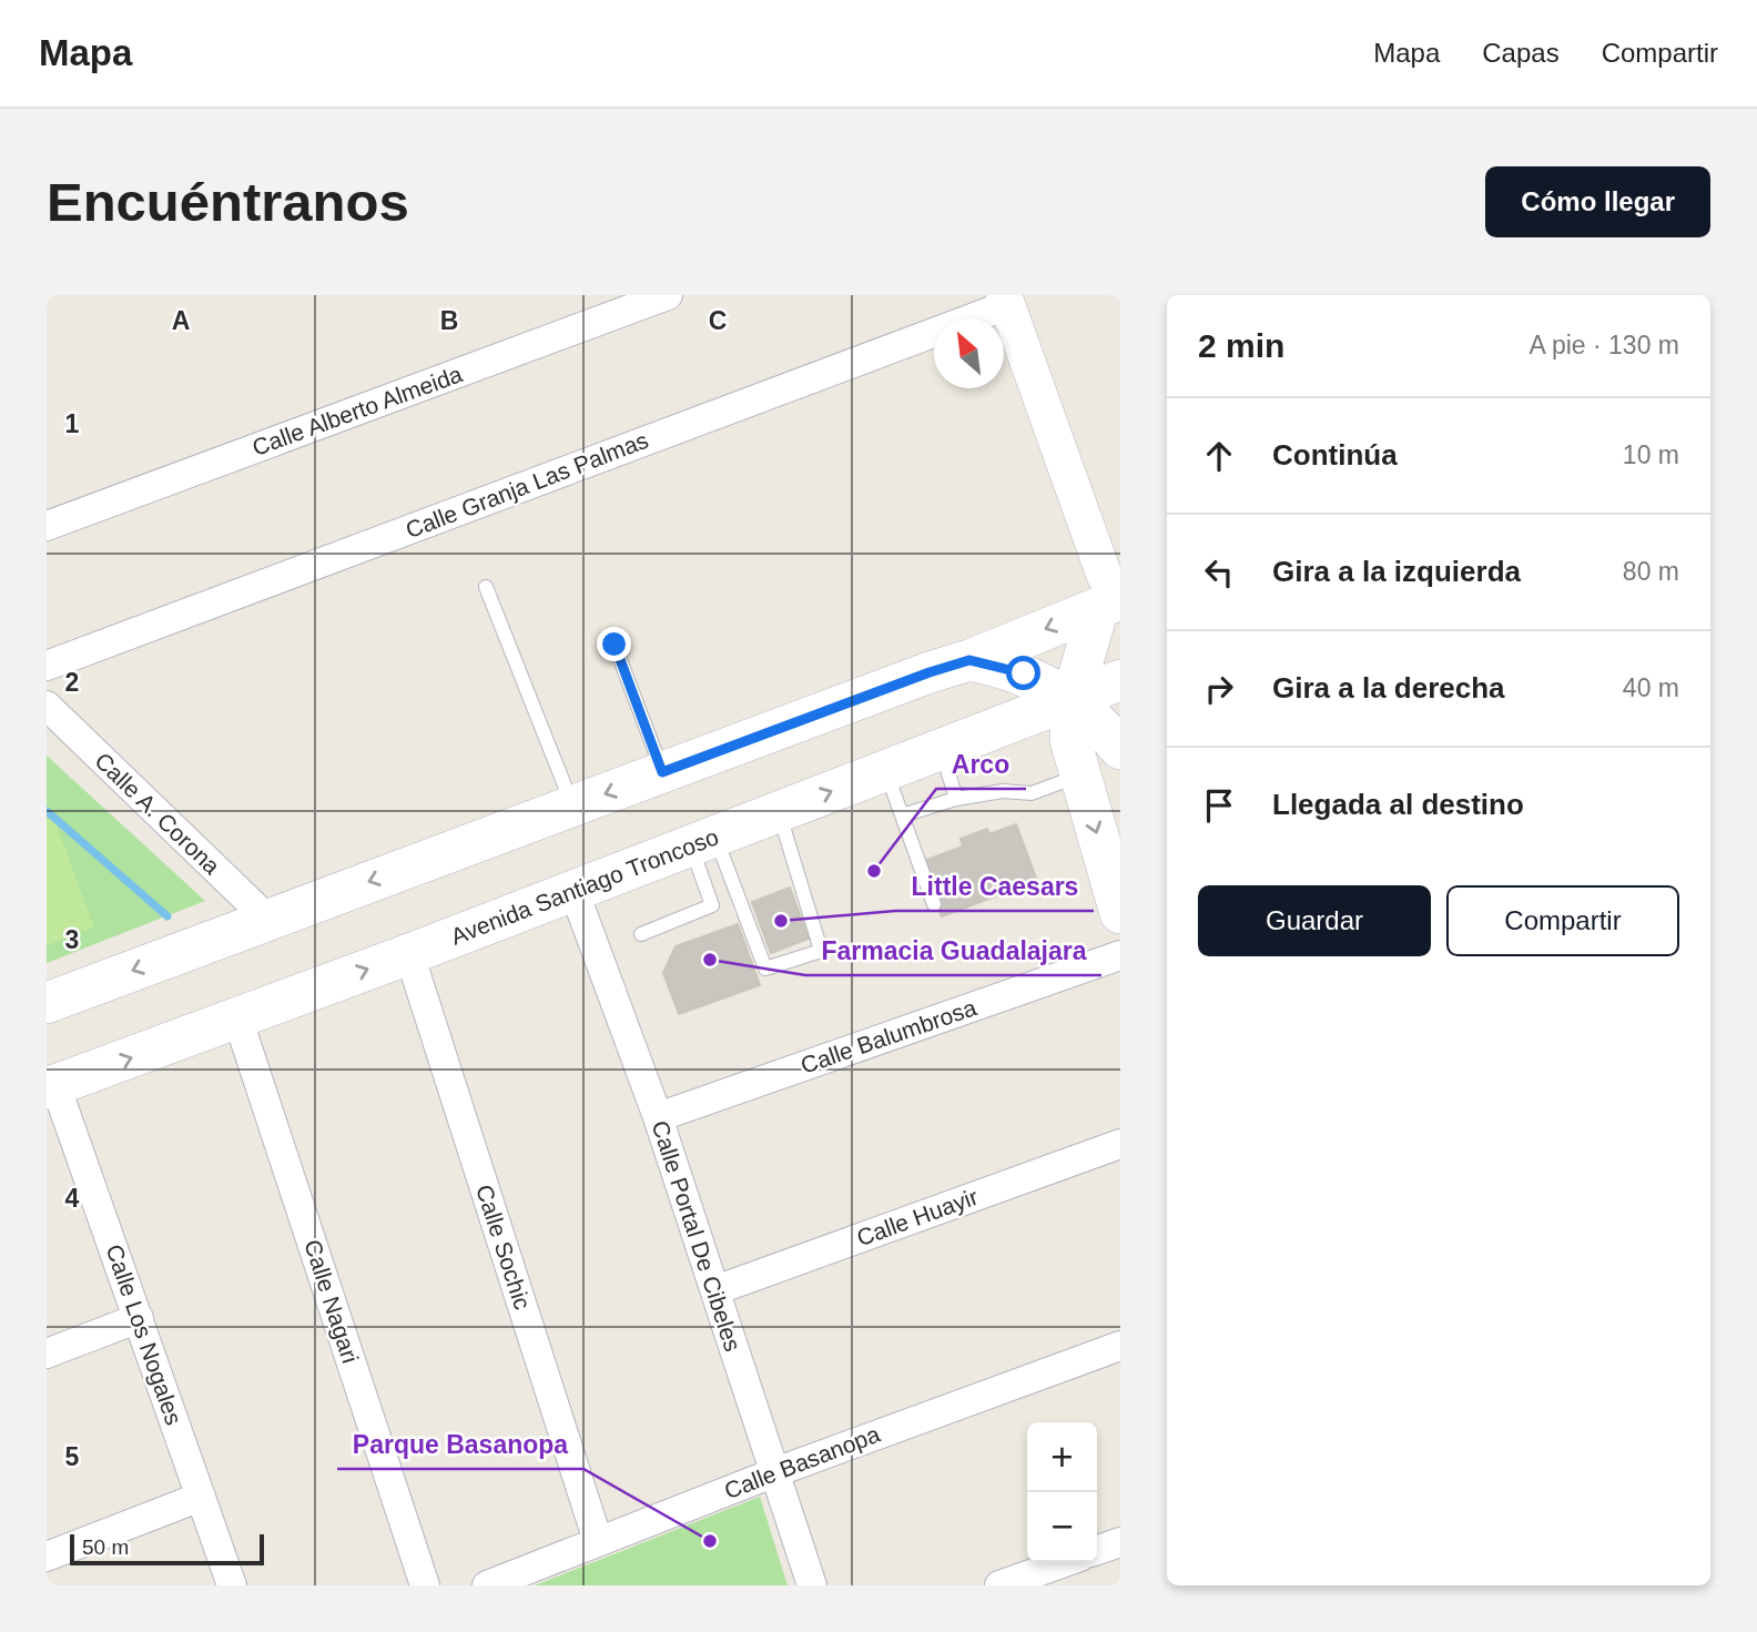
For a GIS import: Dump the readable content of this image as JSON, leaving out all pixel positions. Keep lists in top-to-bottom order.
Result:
{
  "streets": {
    "main road": ["Avenida Santiago Troncoso"],
    "street": [
      "Calle Alberto Almeida",
      "Calle Granja Las Palmas",
      "Calle A. Corona",
      "Calle Balumbrosa",
      "Calle Huayir",
      "Calle Portal De Cibeles",
      "Calle Sochic",
      "Calle Nagari",
      "Calle Los Nogales",
      "Calle Basanopa"
    ]
  },
  "crossings": [
    ["Avenida Santiago Troncoso", "Calle Portal De Cibeles"],
    ["Avenida Santiago Troncoso", "Calle Sochic"],
    ["Avenida Santiago Troncoso", "Calle Nagari"],
    ["Avenida Santiago Troncoso", "Calle Los Nogales"],
    ["Calle Balumbrosa", "Calle Portal De Cibeles"],
    ["Calle Huayir", "Calle Portal De Cibeles"],
    ["Calle Portal De Cibeles", "Calle Basanopa"],
    ["Calle Sochic", "Calle Basanopa"]
  ],
  "places": [
    "Arco",
    "Little Caesars",
    "Farmacia Guadalajara",
    "Parque Basanopa"
  ],
  "scale_bar": "50 m",
  "north": "top left",
  "page": {
    "header": "Mapa",
    "nav": ["Mapa", "Capas", "Compartir"],
    "buttons": [
      "Cómo llegar",
      ["Guardar", "Compartir"]
    ],
    "title": "Encuéntranos",
    "heading": ["2 min", "A pie · 130 m"],
    "list": [
      ["Continúa", "10 m"],
      ["Gira a la izquierda", "80 m"],
      ["Gira a la derecha", "40 m"],
      "Llegada al destino"
    ],
    "map_buttons": ["+", "−"],
    "scale": "50 m"
  },
  "grid": {
    "columns": ["A", "B", "C"],
    "rows": [
      "1",
      "2",
      "3",
      "4",
      "5"
    ]
  }
}
